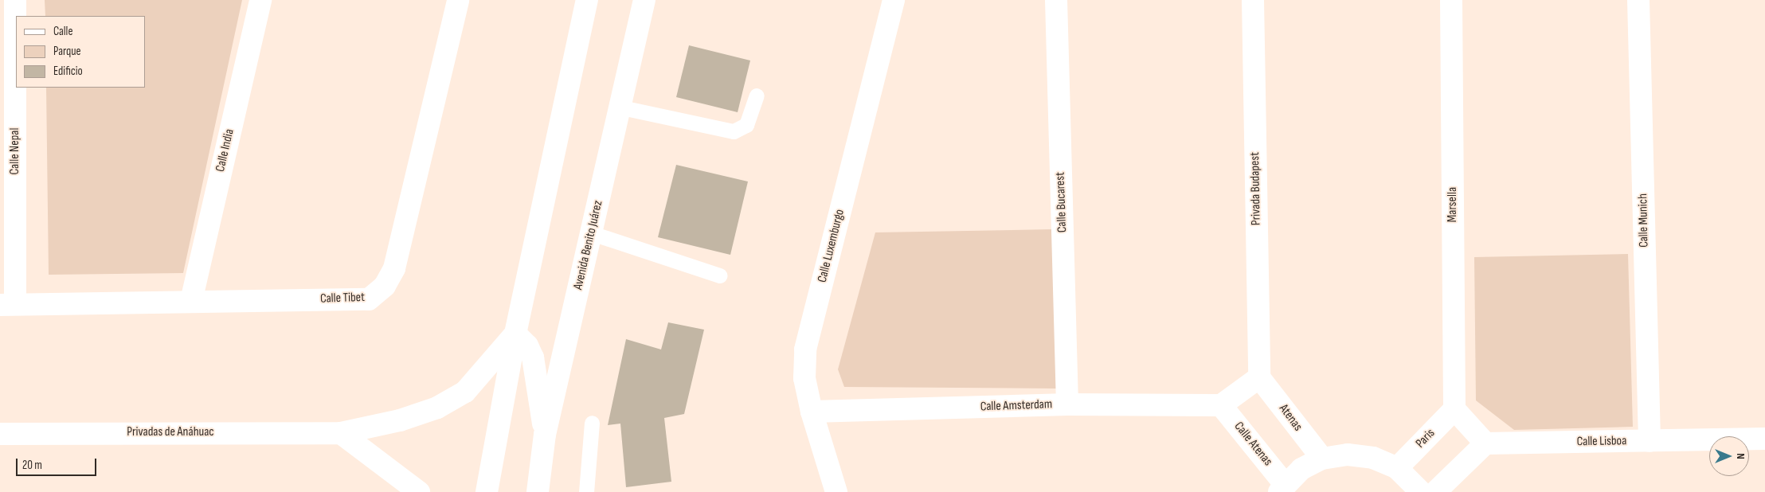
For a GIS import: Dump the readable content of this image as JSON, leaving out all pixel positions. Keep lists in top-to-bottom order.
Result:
{
  "streets": {
    "street": [
      "Calle India",
      "Calle Nepal",
      "Privada Budapest",
      "Calle Bucarest",
      "Marsella",
      "Calle Munich",
      "Avenida Benito Juárez",
      "Calle Luxemburgo",
      "Calle Tibet",
      "Calle Amsterdam",
      "Atenas",
      "Privadas de Anáhuac",
      "Paris",
      "Calle Lisboa",
      "Calle Atenas"
    ]
  },
  "crossings": [
    ["Calle India", "Calle Tibet"],
    ["Calle Nepal", "Calle Tibet"],
    ["Privada Budapest", "Atenas"],
    ["Calle Bucarest", "Calle Amsterdam"],
    ["Marsella", "Paris"],
    ["Calle Munich", "Calle Lisboa"],
    ["Calle Luxemburgo", "Calle Amsterdam"],
    ["Calle Amsterdam", "Calle Atenas"]
  ],
  "legend": ["Calle", "Parque", "Edificio"],
  "scale_bar": "20 m",
  "north": "right"
}
